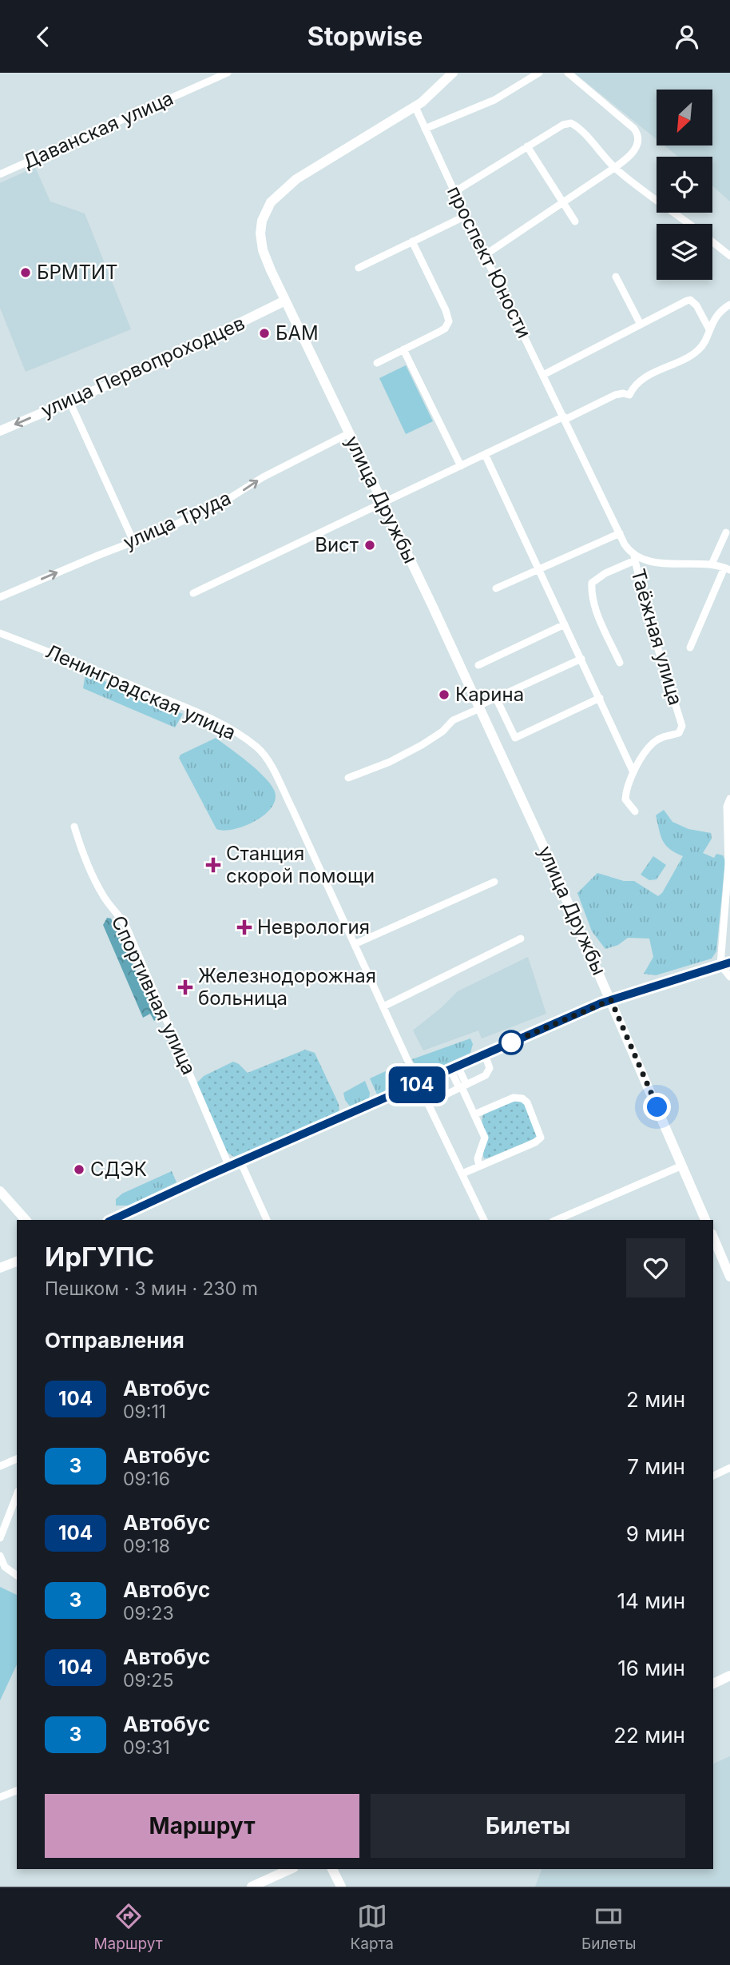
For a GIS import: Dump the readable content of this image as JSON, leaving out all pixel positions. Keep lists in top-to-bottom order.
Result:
{
  "streets": {
    "street": [
      "Даванская улица",
      "проспект Юности",
      "улица Первопроходцев",
      "улица Дружбы",
      "улица Труда",
      "Таёжная улица",
      "Ленинградская улица",
      "Спортивная улица"
    ]
  },
  "crossings": [
    ["проспект Юности", "улица Дружбы"],
    ["проспект Юности", "Таёжная улица"],
    ["улица Первопроходцев", "улица Дружбы"],
    ["улица Дружбы", "улица Труда"]
  ],
  "one_way": ["улица Труда"],
  "places": {
    "other": [
      "БРМТИТ",
      "БАМ",
      "Вист",
      "Карина",
      "СДЭК"
    ],
    "health": ["Станция скорой помощи", "Неврология", "Железнодорожная больница"]
  },
  "lines": ["bus line 104"],
  "north": "bottom left",
  "page": {
    "header": "Stopwise",
    "on_map": "104",
    "heading": [
      ["ИрГУПС", "Пешком · 3 мин · 230 m"],
      "Отправления"
    ],
    "list": [
      {
        "mark": "104",
        "name": "Автобус",
        "note": "09:11",
        "value": "2 мин"
      },
      {
        "mark": "3",
        "name": "Автобус",
        "note": "09:16",
        "value": "7 мин"
      },
      {
        "mark": "104",
        "name": "Автобус",
        "note": "09:18",
        "value": "9 мин"
      },
      {
        "mark": "3",
        "name": "Автобус",
        "note": "09:23",
        "value": "14 мин"
      },
      {
        "mark": "104",
        "name": "Автобус",
        "note": "09:25",
        "value": "16 мин"
      },
      {
        "mark": "3",
        "name": "Автобус",
        "note": "09:31",
        "value": "22 мин"
      }
    ],
    "buttons": ["Маршрут", "Билеты"],
    "tabs": ["Маршрут", "Карта", "Билеты"]
  }
}
